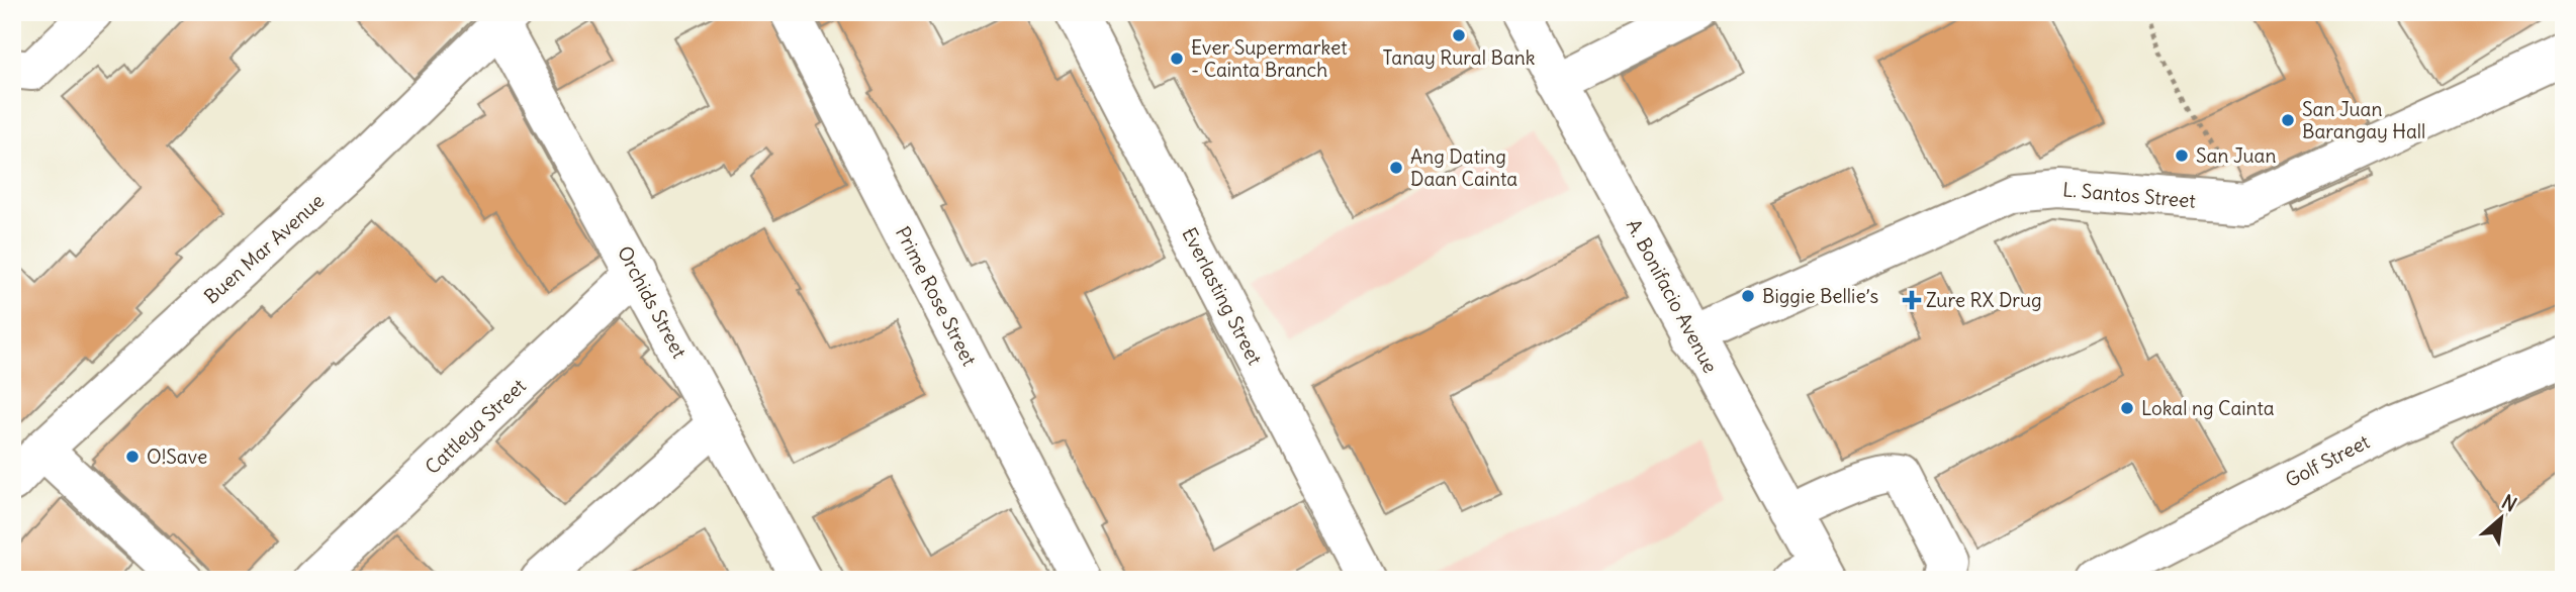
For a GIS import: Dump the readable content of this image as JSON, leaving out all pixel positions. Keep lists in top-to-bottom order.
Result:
{
  "streets": {
    "street": [
      "L. Santos Street",
      "Buen Mar Avenue",
      "Prime Rose Street",
      "Everlasting Street",
      "A. Bonifacio Avenue",
      "Orchids Street",
      "Cattleya Street",
      "Golf Street"
    ]
  },
  "crossings": [
    ["L. Santos Street", "A. Bonifacio Avenue"],
    ["Buen Mar Avenue", "Orchids Street"],
    ["Orchids Street", "Cattleya Street"]
  ],
  "places": {
    "other": [
      "Tanay Rural Bank",
      "Ever Supermarket - Cainta Branch",
      "San Juan Barangay Hall",
      "San Juan",
      "Ang Dating Daan Cainta",
      "Biggie Bellie’s",
      "Lokal ng Cainta",
      "O!Save"
    ],
    "health": ["Zure RX Drug"]
  },
  "north": "top right"
}
